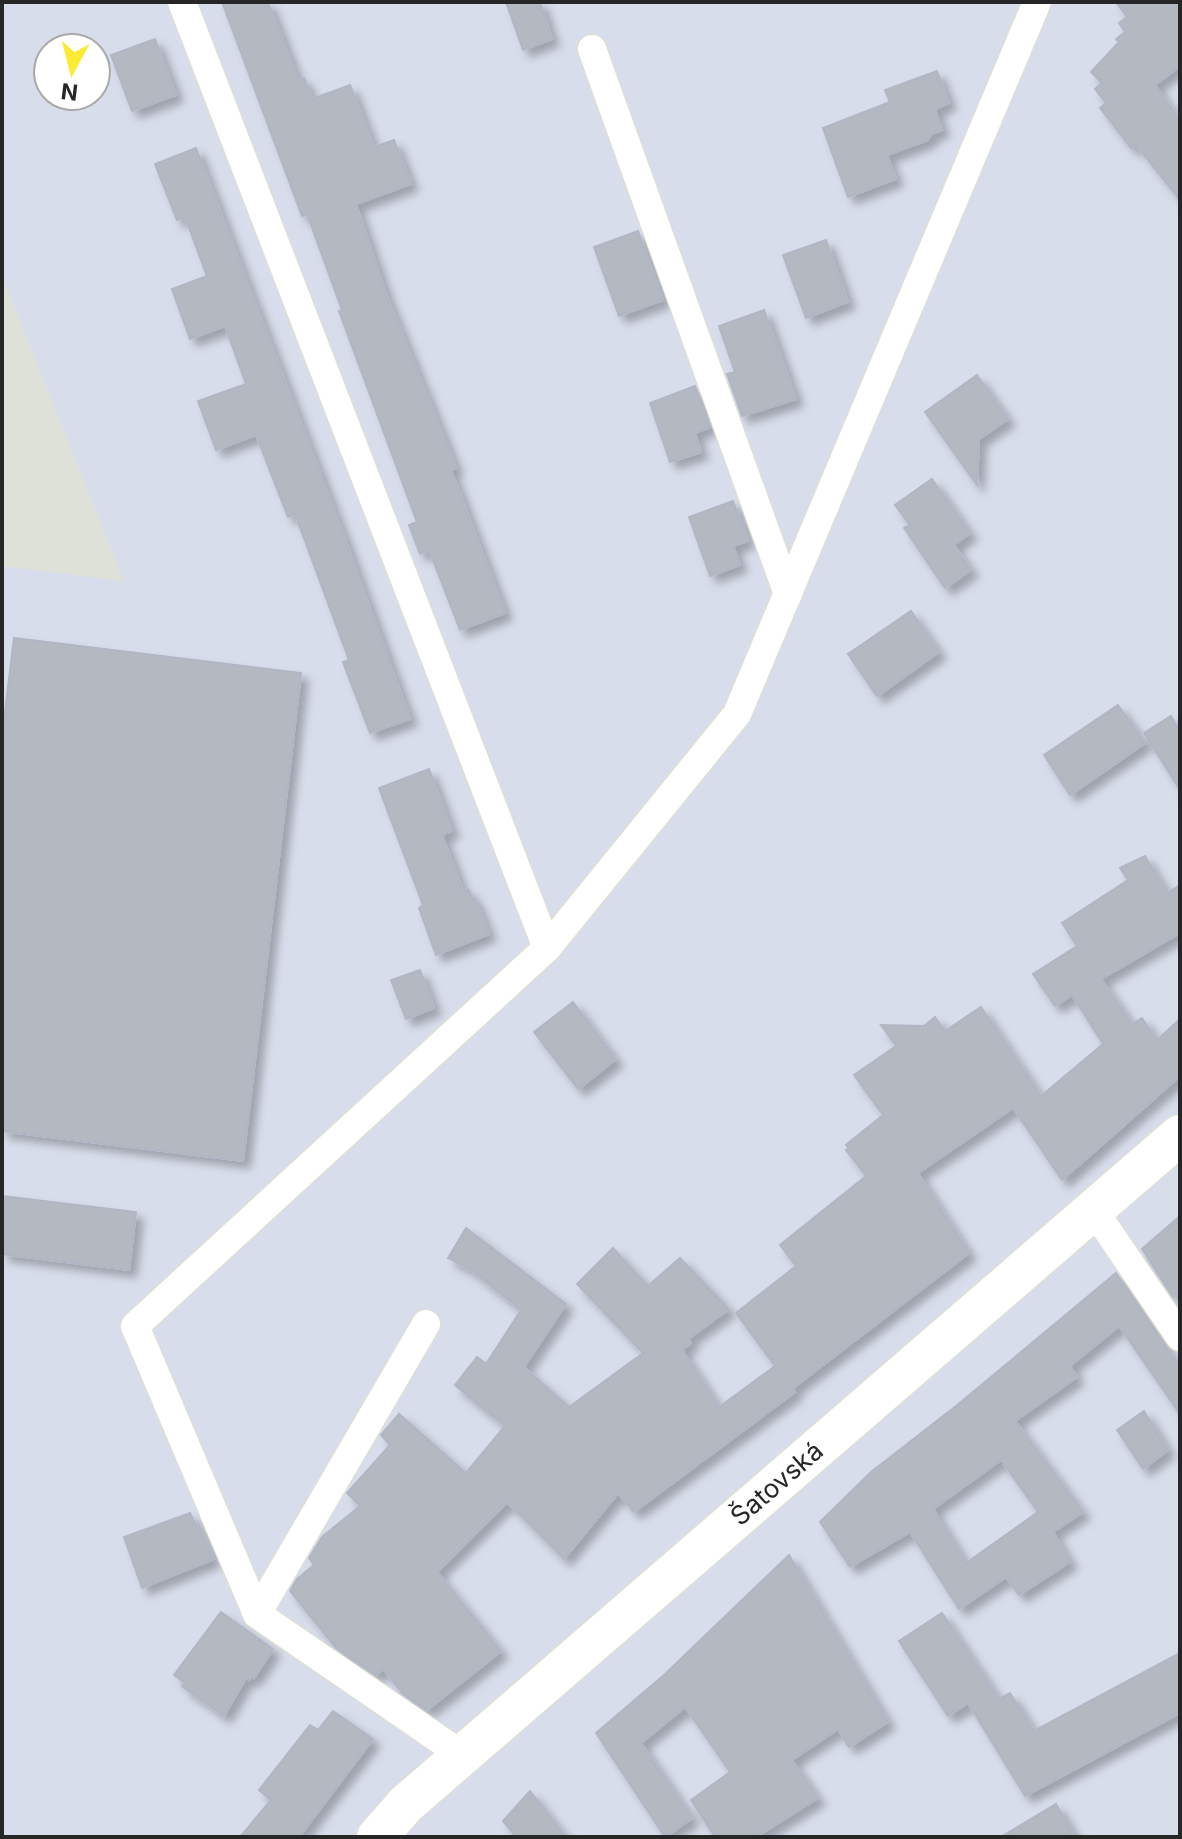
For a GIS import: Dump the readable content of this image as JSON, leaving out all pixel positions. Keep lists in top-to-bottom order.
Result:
{
  "streets": {
    "main road": ["Šatovská"]
  },
  "north": "bottom"
}
